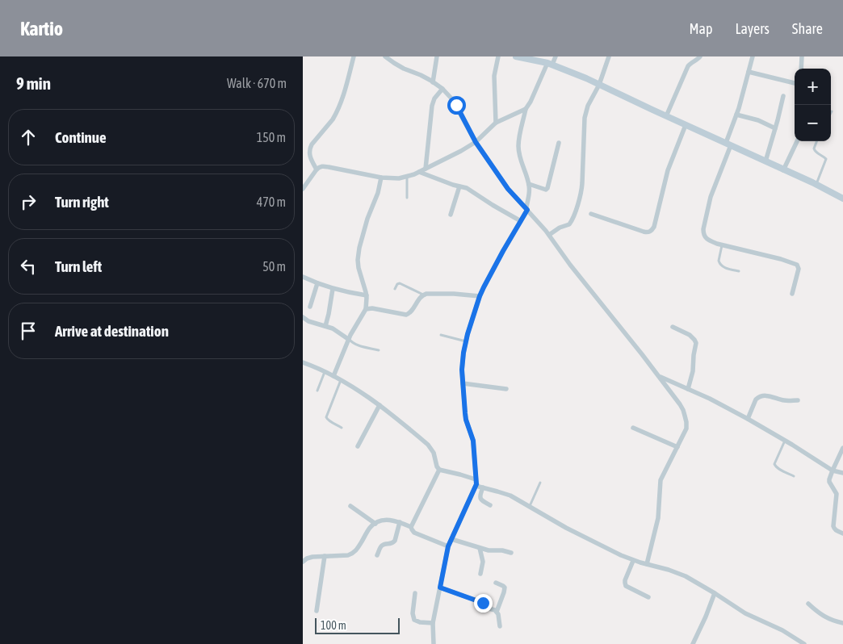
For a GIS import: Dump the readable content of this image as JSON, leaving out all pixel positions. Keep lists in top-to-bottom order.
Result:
{
  "scale_bar": "100 m",
  "page": {
    "header": "Kartio",
    "nav": ["Map", "Layers", "Share"],
    "heading": ["9 min", "Walk · 670 m"],
    "map_buttons": ["+", "−"],
    "list": [
      ["Continue", "150 m"],
      ["Turn right", "470 m"],
      ["Turn left", "50 m"],
      "Arrive at destination"
    ],
    "scale": "100 m"
  }
}
